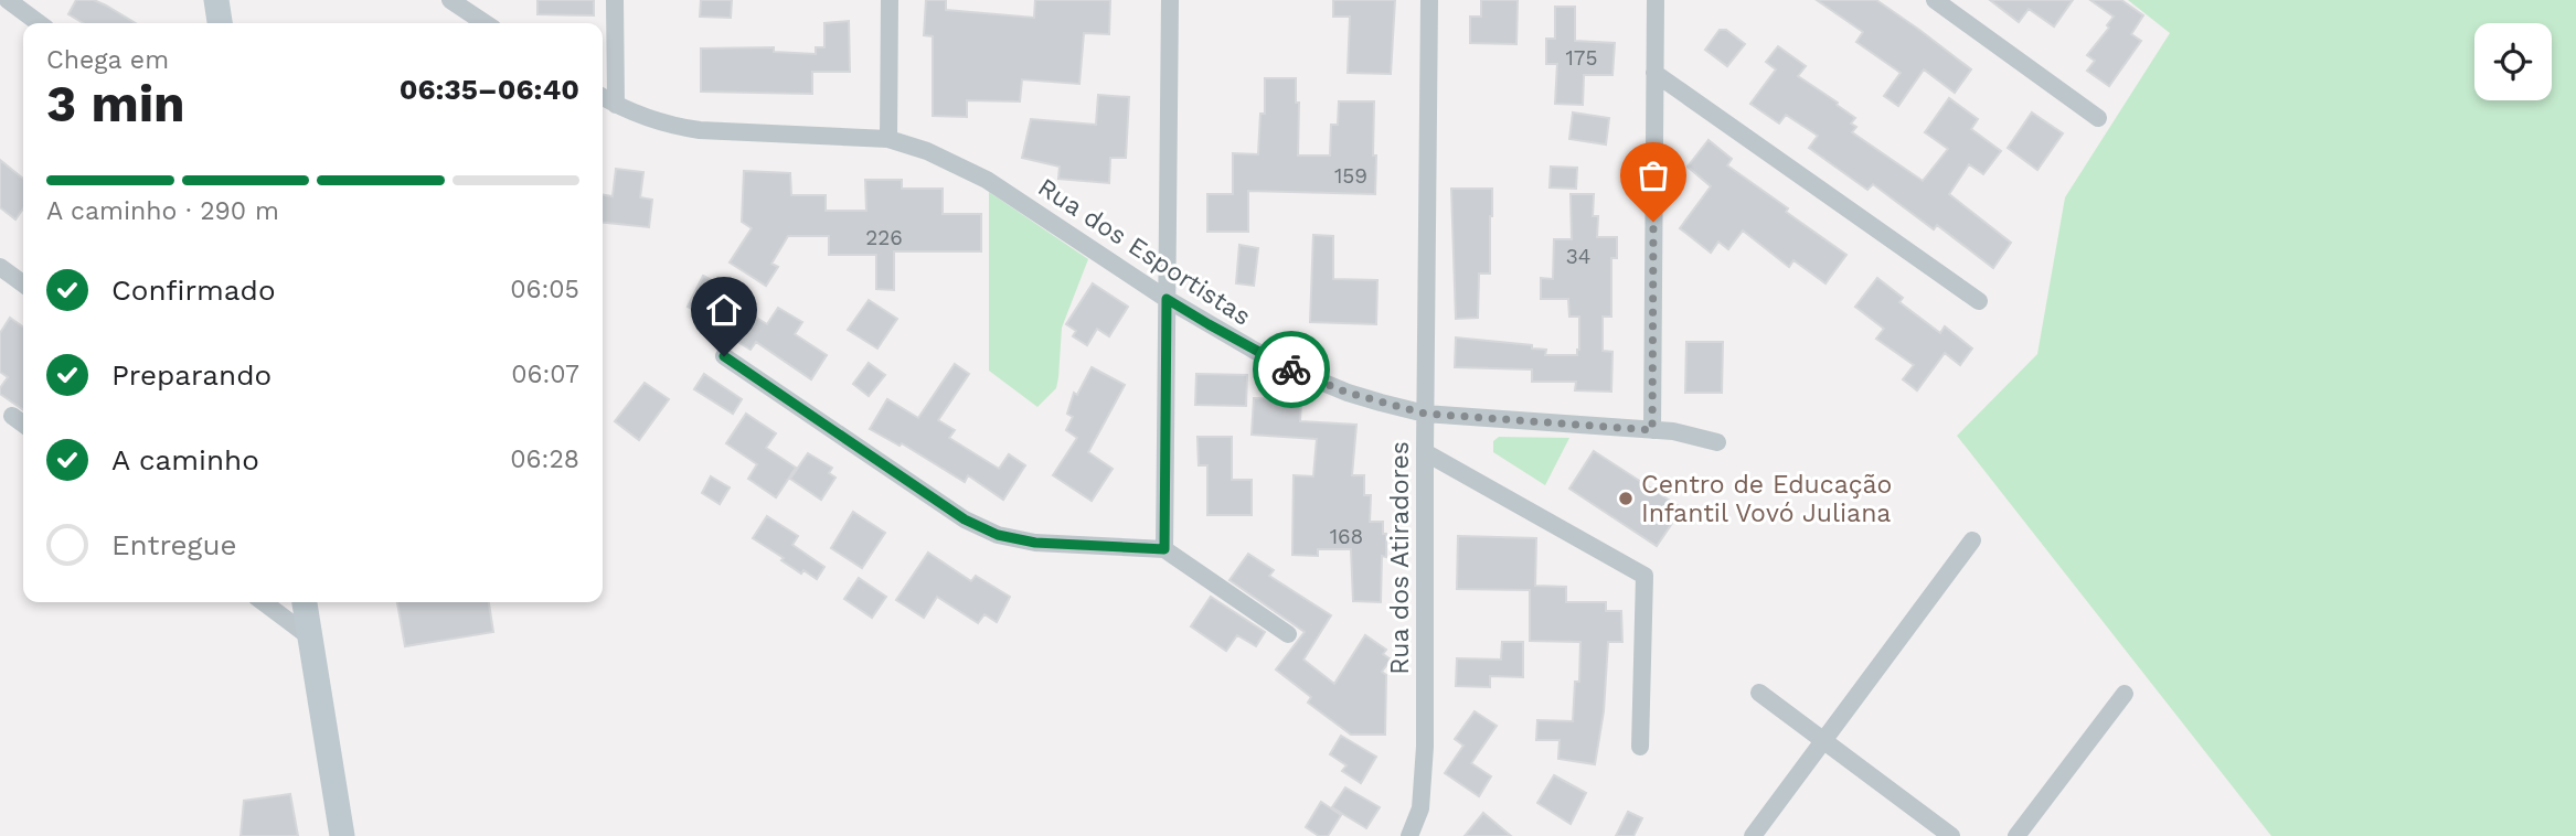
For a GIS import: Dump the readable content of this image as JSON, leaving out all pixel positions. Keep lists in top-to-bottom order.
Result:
{
  "streets": {
    "street": ["Rua dos Esportistas", "Rua dos Atiradores"]
  },
  "crossings": [
    ["Rua dos Esportistas", "Rua dos Atiradores"]
  ],
  "places": ["Centro de Educação Infantil Vovó Juliana"],
  "house_numbers": [
    "175",
    "159",
    "226",
    "34",
    "168"
  ],
  "page": {
    "heading": ["3 min", "Chega em", "06:35–06:40"],
    "bar": "A caminho · 290 m",
    "list": [
      ["Confirmado", "06:05"],
      ["Preparando", "06:07"],
      ["A caminho", "06:28"],
      "Entregue"
    ]
  }
}
